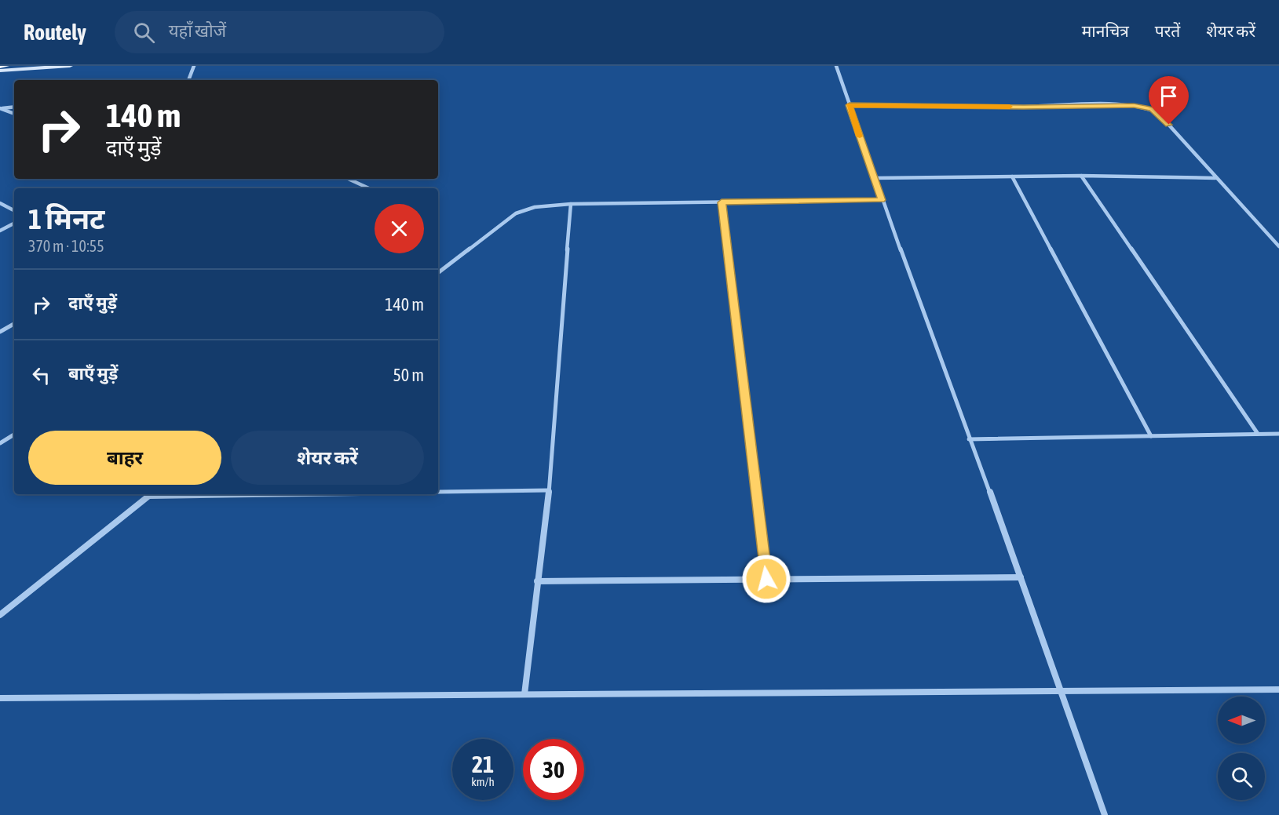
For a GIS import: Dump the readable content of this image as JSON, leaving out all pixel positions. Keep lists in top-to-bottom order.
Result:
{
  "north": "left",
  "page": {
    "header": "Routely",
    "search": "यहाँ खोजें",
    "nav": ["मानचित्र", "परतें", "शेयर करें"],
    "turn": ["140 m", "दाएँ मुड़ें"],
    "heading": ["1 मिनट", "370 m · 10:55"],
    "list": [
      {
        "name": "दाएँ मुड़ें",
        "value": "140 m"
      },
      {
        "name": "बाएँ मुड़ें",
        "value": "50 m"
      }
    ],
    "buttons": ["बाहर", "शेयर करें"],
    "speed": "21 km/h",
    "limit": "30"
  }
}
